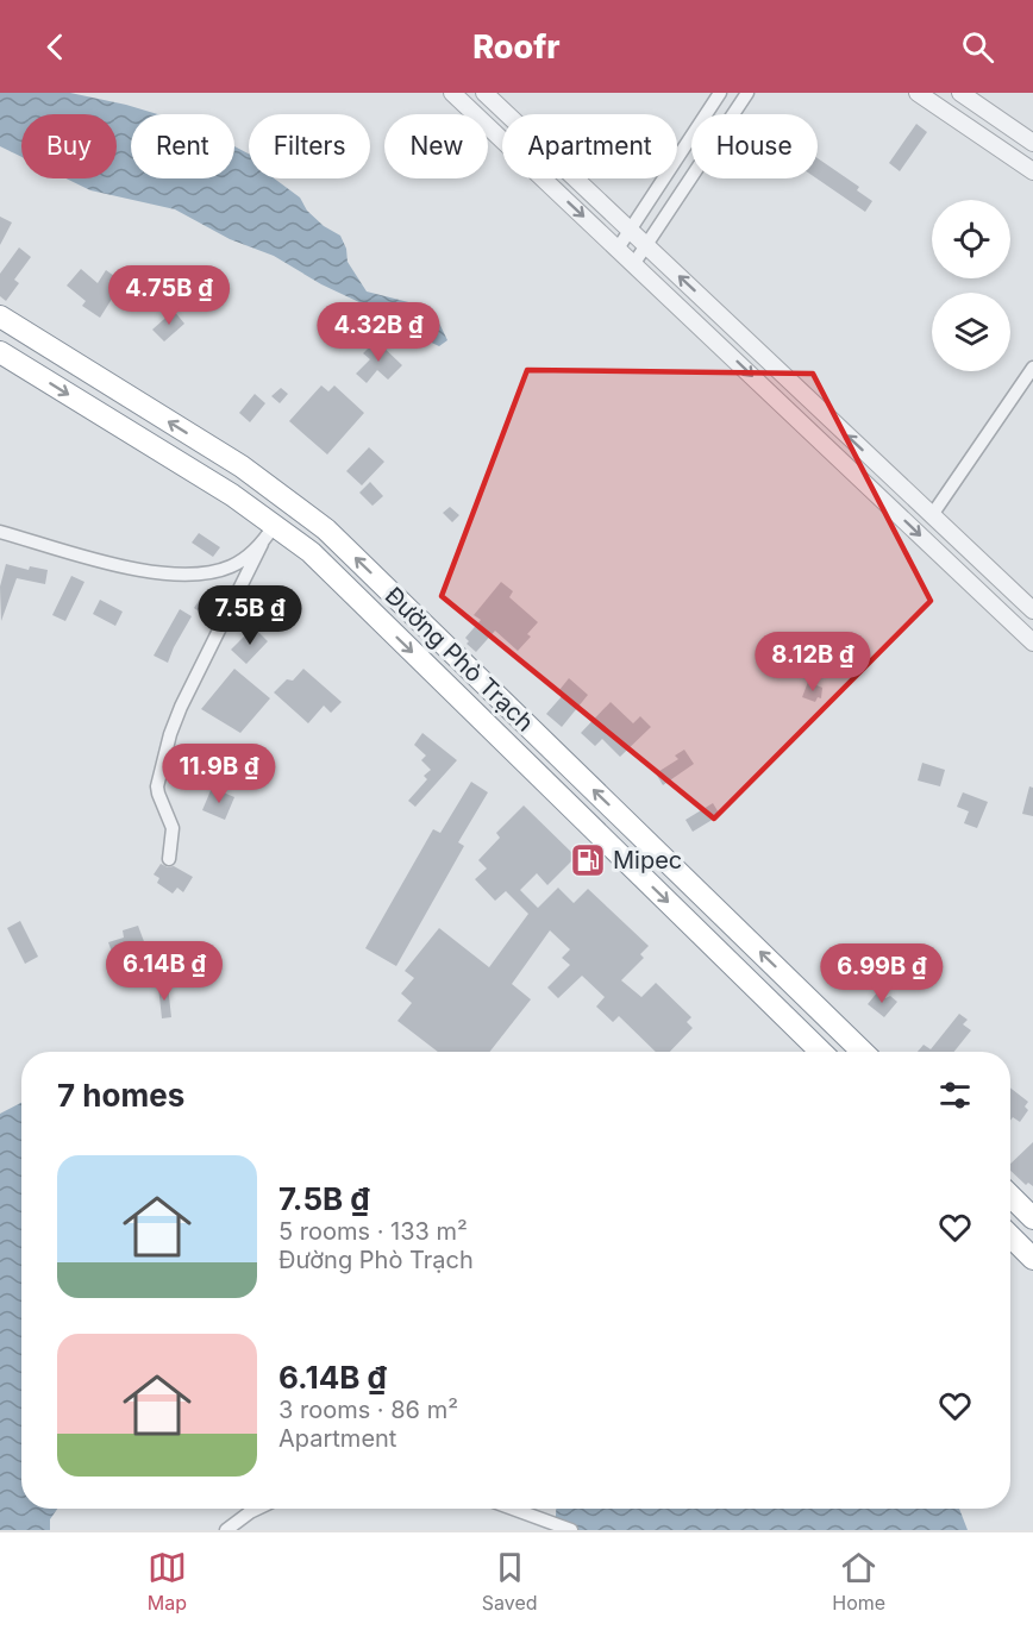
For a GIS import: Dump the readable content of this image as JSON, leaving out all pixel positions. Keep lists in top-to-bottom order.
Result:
{
  "streets": {
    "highway": ["Đường Phò Trạch"]
  },
  "places": {
    "fuel station": ["Mipec"]
  },
  "page": {
    "header": "Roofr",
    "chip": [
      "Buy",
      "Rent",
      "Filters",
      "New",
      "Apartment",
      "House"
    ],
    "price": [
      "4.75B ₫",
      "4.32B ₫",
      "7.5B ₫",
      "8.12B ₫",
      "11.9B ₫",
      "6.14B ₫",
      "6.99B ₫"
    ],
    "heading": "7 homes",
    "list": [
      {
        "name": "7.5B ₫",
        "note": "5 rooms · 133 m² · Đường Phò Trạch"
      },
      {
        "name": "6.14B ₫",
        "note": "3 rooms · 86 m² · Apartment"
      }
    ],
    "tabs": ["Map", "Saved", "Home"]
  }
}
